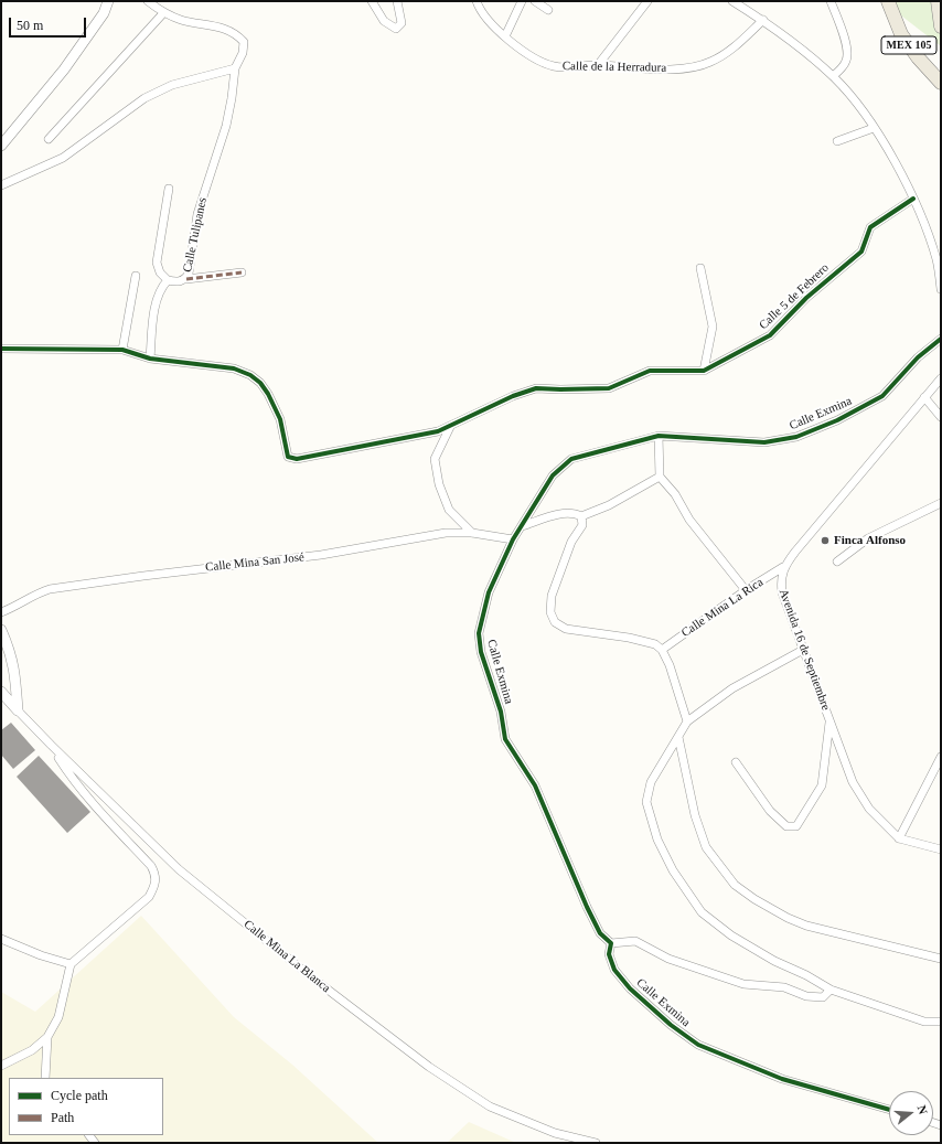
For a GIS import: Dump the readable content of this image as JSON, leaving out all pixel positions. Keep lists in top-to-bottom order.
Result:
{
  "streets": {
    "main road": ["MEX 105"],
    "street": [
      "Calle de la Herradura",
      "Calle Tulipanes",
      "Calle 5 de Febrero",
      "Calle Exmina",
      "Calle Mina San José",
      "Calle Mina La Rica",
      "Avenida 16 de Septiembre",
      "Calle Mina La Blanca"
    ]
  },
  "crossings": [
    ["Calle Exmina", "Calle Mina San José"],
    ["Calle Mina La Rica", "Avenida 16 de Septiembre"]
  ],
  "places": ["Finca Alfonso"],
  "legend": ["Cycle path", "Path"],
  "scale_bar": "50 m",
  "north": "right"
}
